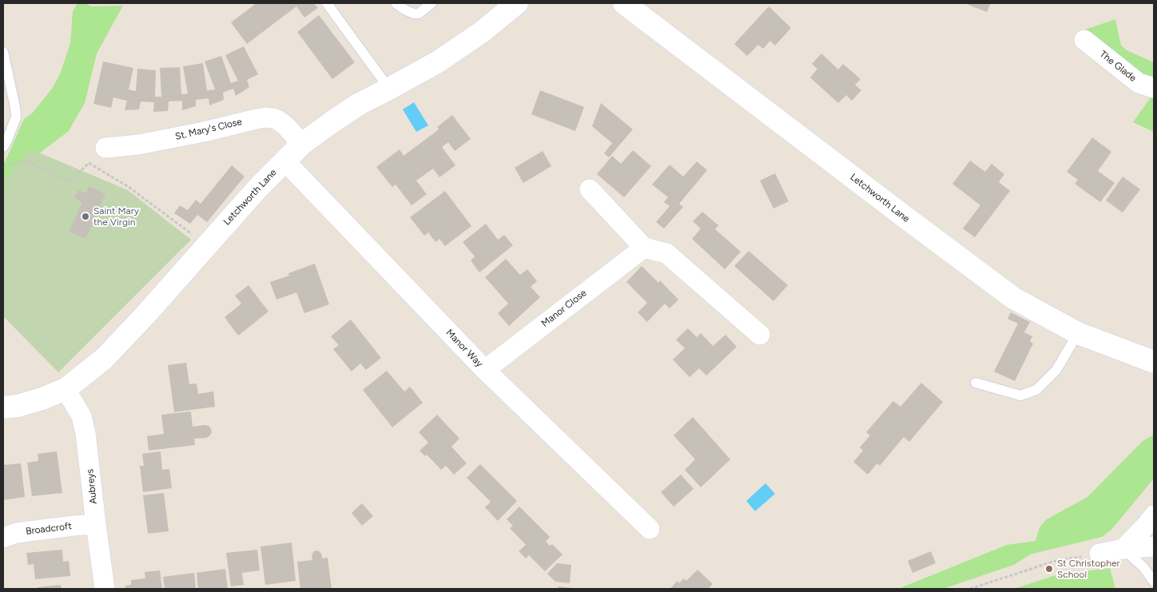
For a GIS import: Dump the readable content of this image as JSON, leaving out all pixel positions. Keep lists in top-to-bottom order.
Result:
{
  "streets": {
    "street": [
      "The Glade",
      "St. Mary's Close",
      "Letchworth Lane",
      "Manor Close",
      "Manor Way",
      "Aubreys",
      "Broadcroft"
    ]
  },
  "crossings": [
    ["St. Mary's Close", "Letchworth Lane"],
    ["Letchworth Lane", "Manor Way"],
    ["Letchworth Lane", "Aubreys"],
    ["Manor Close", "Manor Way"],
    ["Aubreys", "Broadcroft"]
  ],
  "places": ["Saint Mary the Virgin", "St Christopher School"]
}
